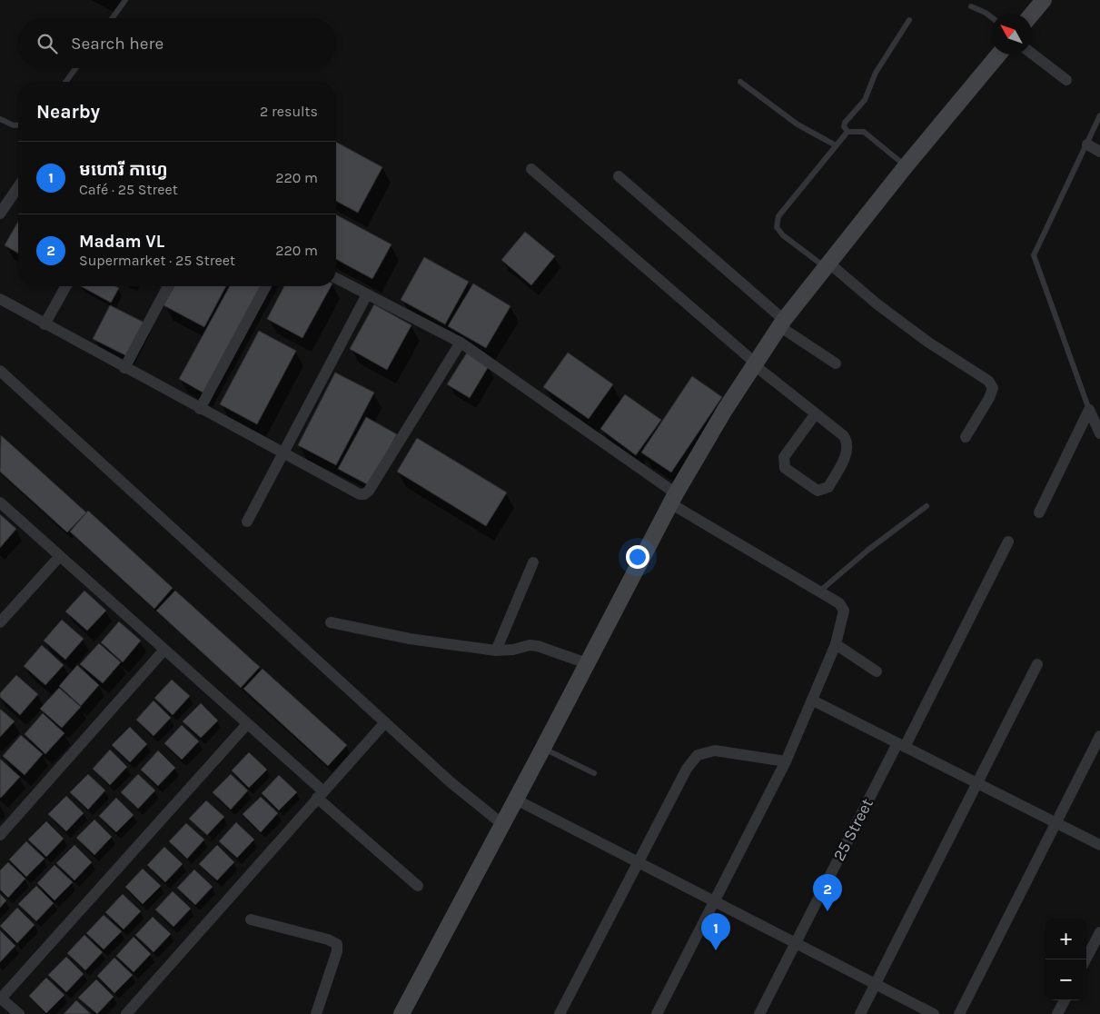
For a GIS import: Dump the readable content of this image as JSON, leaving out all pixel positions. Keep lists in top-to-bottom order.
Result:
{
  "streets": {
    "street": ["25 Street"]
  },
  "north": "top left",
  "page": {
    "search": "Search here",
    "heading": ["Nearby", "2 results"],
    "list": [
      {
        "mark": "1",
        "name": "មហោរី កាហ្វេ",
        "note": "Café · 25 Street",
        "value": "220 m"
      },
      {
        "mark": "2",
        "name": "Madam VL",
        "note": "Supermarket · 25 Street",
        "value": "220 m"
      }
    ],
    "pins": ["2", "1"],
    "map_buttons": ["+", "−"]
  }
}
